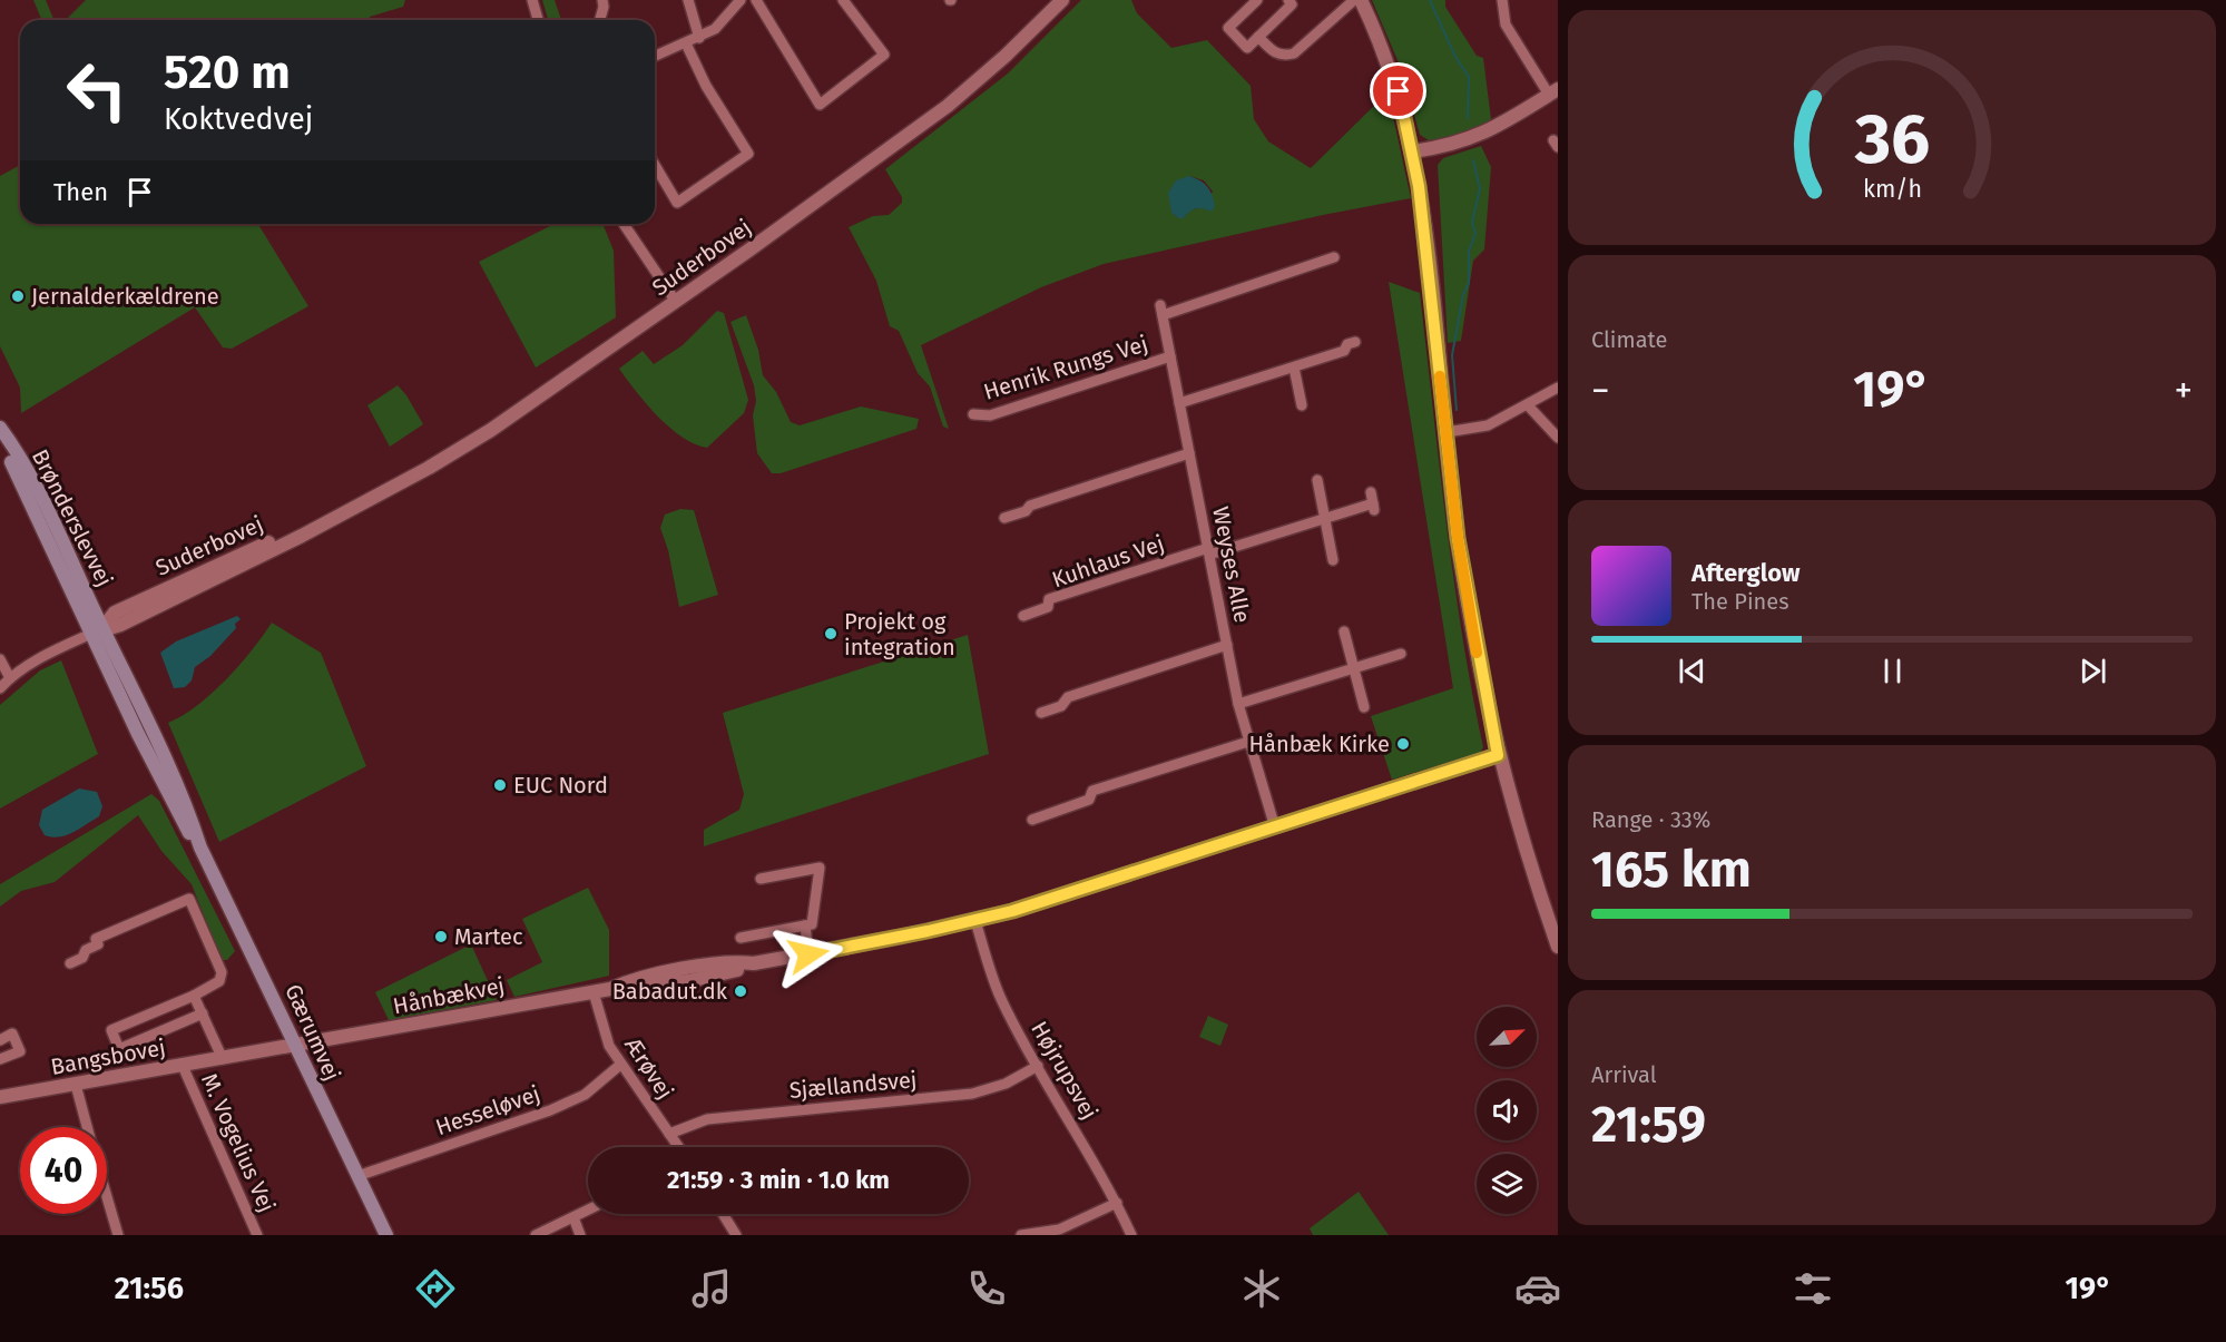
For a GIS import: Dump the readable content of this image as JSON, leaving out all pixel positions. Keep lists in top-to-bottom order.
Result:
{
  "streets": {
    "main road": ["Brønderslevvej", "Gærumvej"],
    "street": [
      "Suderbovej",
      "Henrik Rungs Vej",
      "Kuhlaus Vej",
      "Weyses Alle",
      "Hånbækvej",
      "Bangsbovej",
      "Ærøvej",
      "Højrupsvej",
      "Sjællandsvej",
      "Hesseløvej",
      "M. Vogelius Vej"
    ]
  },
  "crossings": [
    ["Suderbovej", "Brønderslevvej"],
    ["Suderbovej", "Gærumvej"],
    ["Henrik Rungs Vej", "Weyses Alle"],
    ["Brønderslevvej", "Gærumvej"],
    ["Kuhlaus Vej", "Weyses Alle"],
    ["Weyses Alle", "Hånbækvej"],
    ["Hånbækvej", "Gærumvej"],
    ["Hånbækvej", "Bangsbovej"],
    ["Hånbækvej", "Ærøvej"],
    ["Hånbækvej", "Højrupsvej"],
    ["Gærumvej", "Bangsbovej"],
    ["Gærumvej", "Hesseløvej"],
    ["Bangsbovej", "M. Vogelius Vej"],
    ["Ærøvej", "Sjællandsvej"],
    ["Ærøvej", "Hesseløvej"],
    ["Højrupsvej", "Sjællandsvej"]
  ],
  "places": [
    "Jernalderkældrene",
    "Projekt og integration",
    "Hånbæk Kirke",
    "EUC Nord",
    "Martec",
    "Babadut.dk"
  ],
  "north": "top right",
  "page": {
    "turn": ["520 m", "Koktvedvej"],
    "then": "Then",
    "tile": [
      "Climate",
      ["Range · 33%", "165 km"],
      ["Arrival", "21:59"]
    ],
    "heat": ["−", "19°", "+"],
    "song": ["Afterglow", "The Pines"],
    "limit": "40",
    "trip": "21:59 · 3 min · 1.0 km",
    "tabs": ["21:56", "19°"],
    "gauge": ["36", "km/h"]
  }
}
